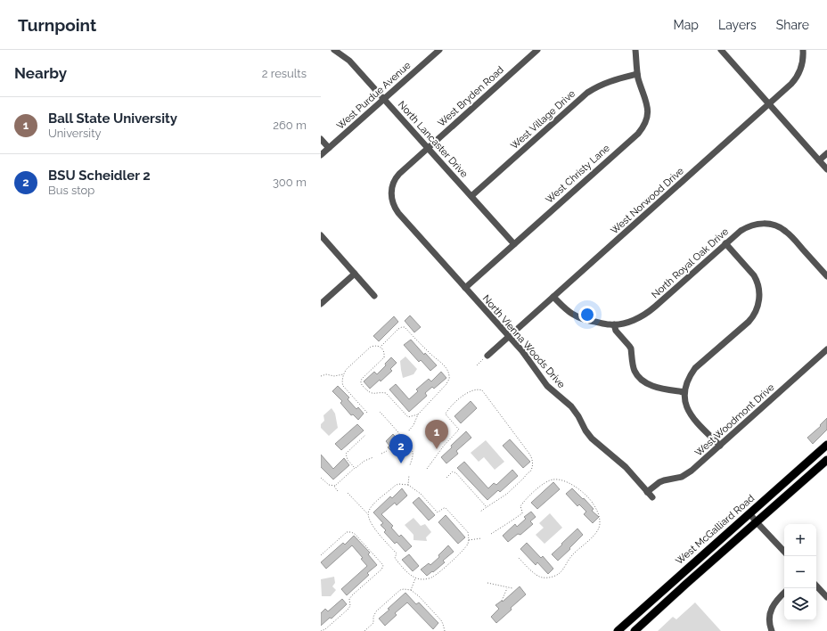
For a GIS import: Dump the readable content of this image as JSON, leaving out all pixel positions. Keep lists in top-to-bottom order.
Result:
{
  "streets": {
    "main road": ["West McGalliard Road"],
    "street": [
      "West Purdue Avenue",
      "West Bryden Road",
      "West Village Drive",
      "North Lancaster Drive",
      "West Christy Lane",
      "West Norwood Drive",
      "North Royal Oak Drive",
      "North Vienna Woods Drive",
      "West Woodmont Drive"
    ]
  },
  "crossings": [
    ["West Purdue Avenue", "North Lancaster Drive"],
    ["West Bryden Road", "North Lancaster Drive"],
    ["West Bryden Road", "North Vienna Woods Drive"],
    ["West Village Drive", "North Lancaster Drive"],
    ["West Village Drive", "West Christy Lane"],
    ["North Lancaster Drive", "West Christy Lane"],
    ["West Christy Lane", "North Vienna Woods Drive"],
    ["West Norwood Drive", "North Royal Oak Drive"],
    ["West Norwood Drive", "North Vienna Woods Drive"],
    ["North Vienna Woods Drive", "West Woodmont Drive"]
  ],
  "page": {
    "header": "Turnpoint",
    "nav": ["Map", "Layers", "Share"],
    "heading": ["Nearby", "2 results"],
    "list": [
      {
        "mark": "1",
        "name": "Ball State University",
        "note": "University",
        "value": "260 m"
      },
      {
        "mark": "2",
        "name": "BSU Scheidler 2",
        "note": "Bus stop",
        "value": "300 m"
      }
    ],
    "pins": ["1", "2"],
    "map_buttons": ["+", "−"]
  }
}
